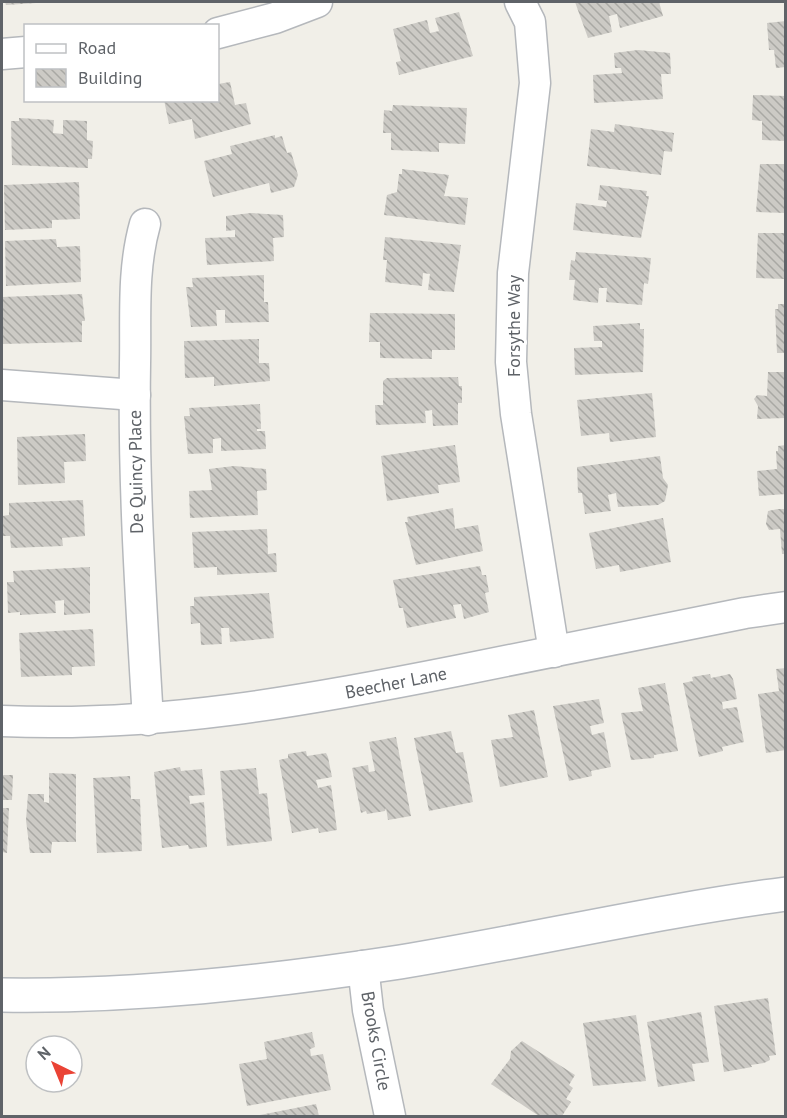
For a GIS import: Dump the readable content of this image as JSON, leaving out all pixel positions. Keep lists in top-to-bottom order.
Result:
{
  "streets": {
    "street": [
      "Forsythe Way",
      "De Quincy Place",
      "Beecher Lane",
      "Brooks Circle"
    ]
  },
  "crossings": [
    ["Forsythe Way", "Beecher Lane"],
    ["De Quincy Place", "Beecher Lane"]
  ],
  "legend": ["Road", "Building"],
  "north": "top left"
}
